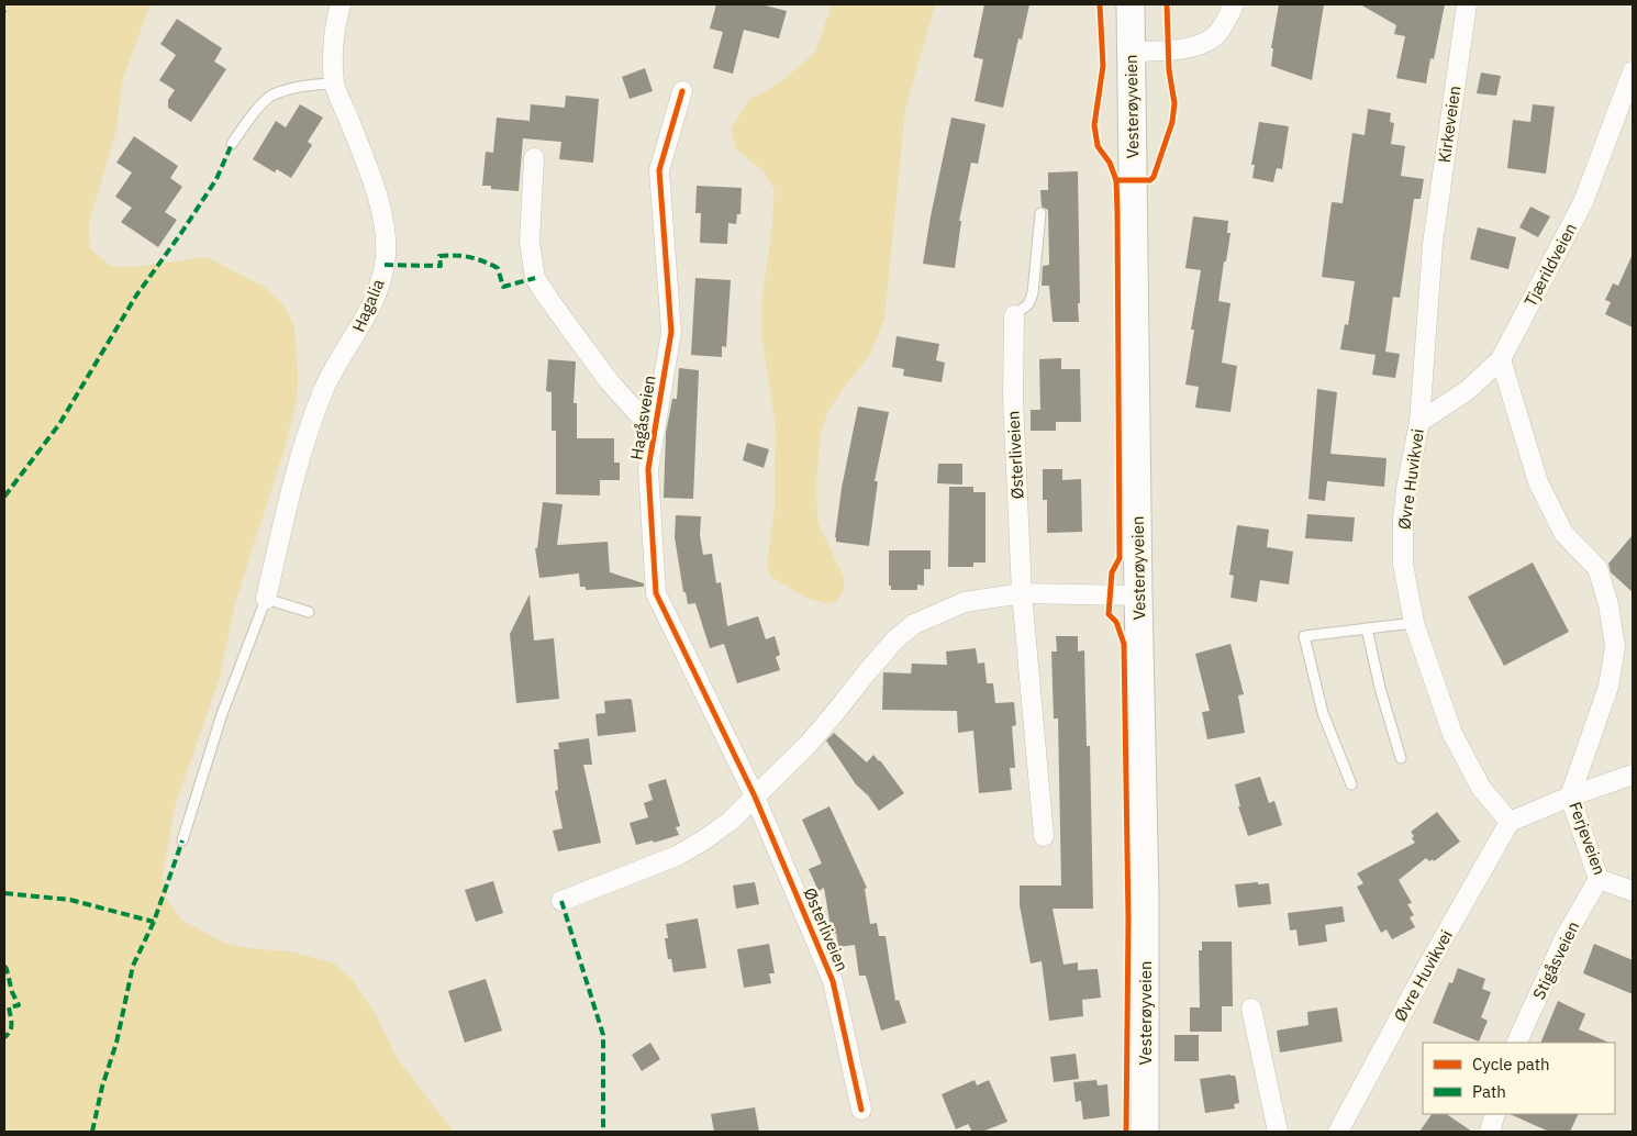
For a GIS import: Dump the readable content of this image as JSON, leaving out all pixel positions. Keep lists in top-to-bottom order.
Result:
{
  "streets": {
    "main road": ["Vesterøyveien"],
    "street": [
      "Kirkeveien",
      "Tjærildveien",
      "Hagalia",
      "Hagåsveien",
      "Østerliveien",
      "Øvre Huvikvei",
      "Ferjeveien",
      "Stigåsveien"
    ]
  },
  "crossings": [
    ["Kirkeveien", "Øvre Huvikvei"],
    ["Tjærildveien", "Øvre Huvikvei"],
    ["Hagåsveien", "Østerliveien"],
    ["Ferjeveien", "Stigåsveien"]
  ],
  "legend": ["Cycle path", "Path"]
}
